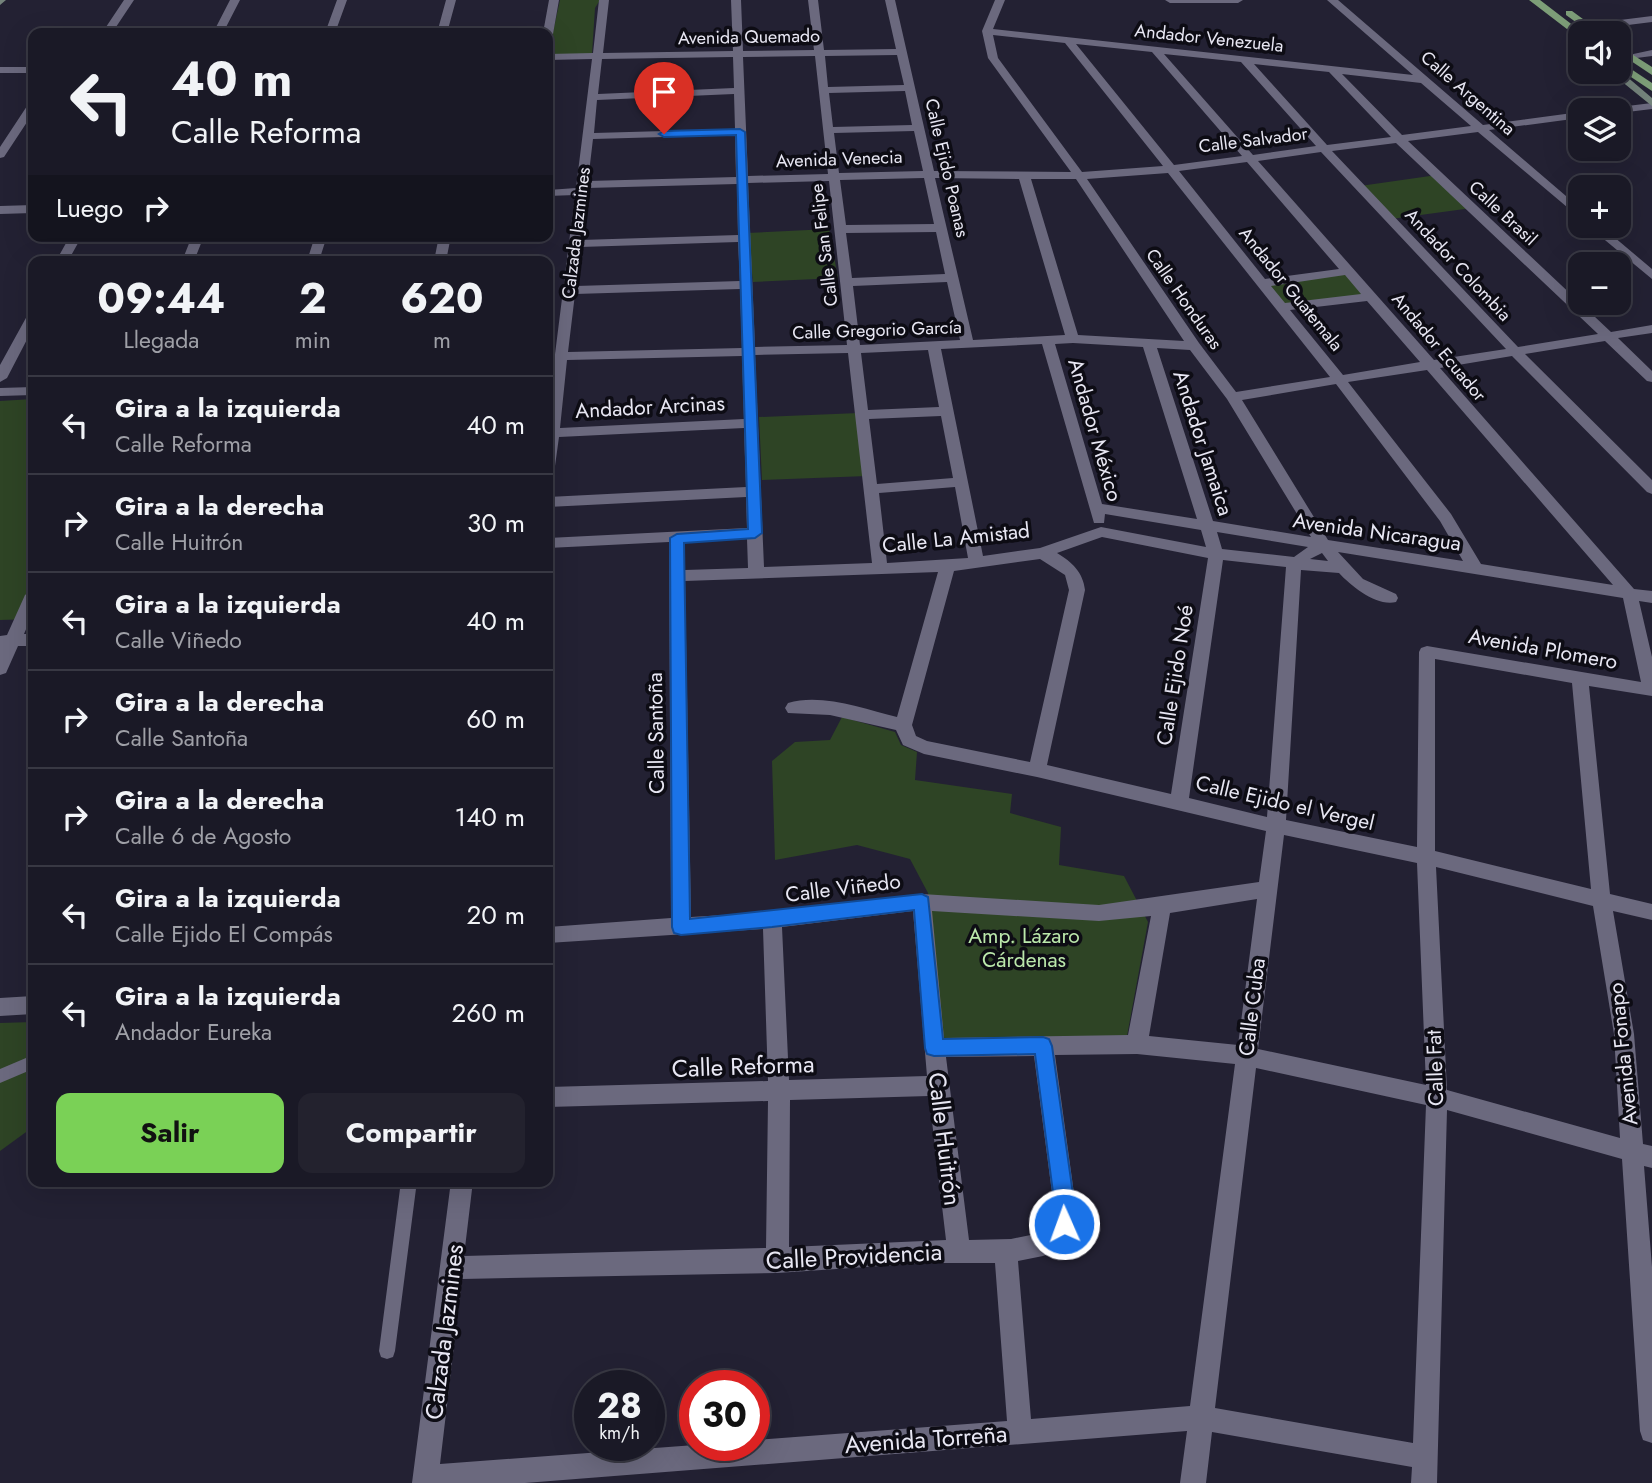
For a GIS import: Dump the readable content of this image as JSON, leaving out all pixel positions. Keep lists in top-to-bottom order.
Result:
{
  "streets": {
    "street": [
      "Avenida Quemado",
      "Andador Venezuela",
      "Calle Argentina",
      "Calle Salvador",
      "Avenida Venecia",
      "Calle Ejido Poanas",
      "Calle Brasil",
      "Calzada Jazmines",
      "Calle San Felipe",
      "Andador Colombia",
      "Andador Guatemala",
      "Calle Honduras",
      "Calle Gregorio García",
      "Andador Ecuador",
      "Andador Arcinas",
      "Andador México",
      "Andador Jamaica",
      "Avenida Nicaragua",
      "Calle La Amistad",
      "Avenida Plomero",
      "Calle Ejido Noé",
      "Calle Santoña",
      "Calle Ejido el Vergel",
      "Calle Viñedo",
      "Calle Cuba",
      "Avenida Fonapo",
      "Calle Reforma",
      "Calle Fat",
      "Calle Huitrón",
      "Calle Providencia",
      "Avenida Torreña"
    ]
  },
  "crossings": [
    ["Avenida Quemado", "Calle Ejido Poanas"],
    ["Avenida Quemado", "Calzada Jazmines"],
    ["Avenida Quemado", "Calle San Felipe"],
    ["Andador Venezuela", "Calle Argentina"],
    ["Andador Venezuela", "Calle Brasil"],
    ["Andador Venezuela", "Andador Colombia"],
    ["Andador Venezuela", "Andador Guatemala"],
    ["Andador Venezuela", "Calle Honduras"],
    ["Andador Venezuela", "Andador Ecuador"],
    ["Calle Argentina", "Calle Salvador"],
    ["Calle Salvador", "Avenida Venecia"],
    ["Calle Salvador", "Calle Ejido Poanas"],
    ["Calle Salvador", "Calle Brasil"],
    ["Calle Salvador", "Andador Colombia"],
    ["Calle Salvador", "Andador Guatemala"],
    ["Calle Salvador", "Calle Honduras"],
    ["Calle Salvador", "Andador Ecuador"],
    ["Calle Salvador", "Andador México"],
    ["Avenida Venecia", "Calle Ejido Poanas"],
    ["Avenida Venecia", "Calzada Jazmines"],
    ["Avenida Venecia", "Calle San Felipe"],
    ["Calle Ejido Poanas", "Calle Gregorio García"],
    ["Calzada Jazmines", "Calle Gregorio García"],
    ["Calzada Jazmines", "Calle Providencia"],
    ["Calzada Jazmines", "Avenida Torreña"],
    ["Calle San Felipe", "Calle Gregorio García"],
    ["Calle San Felipe", "Calle La Amistad"],
    ["Andador Guatemala", "Avenida Nicaragua"],
    ["Calle Honduras", "Calle Gregorio García"],
    ["Calle Honduras", "Avenida Nicaragua"],
    ["Calle Gregorio García", "Andador México"],
    ["Calle Gregorio García", "Andador Jamaica"],
    ["Andador Ecuador", "Avenida Nicaragua"],
    ["Andador Ecuador", "Avenida Plomero"],
    ["Andador México", "Avenida Nicaragua"],
    ["Andador Jamaica", "Avenida Nicaragua"],
    ["Andador Jamaica", "Calle Ejido Noé"],
    ["Calle La Amistad", "Calle Santoña"],
    ["Calle La Amistad", "Calle Ejido el Vergel"],
    ["Avenida Plomero", "Avenida Fonapo"],
    ["Avenida Plomero", "Calle Fat"],
    ["Calle Ejido Noé", "Calle Ejido el Vergel"],
    ["Calle Santoña", "Calle Viñedo"],
    ["Calle Ejido el Vergel", "Calle Cuba"],
    ["Calle Ejido el Vergel", "Avenida Fonapo"],
    ["Calle Ejido el Vergel", "Calle Fat"],
    ["Calle Viñedo", "Calle Cuba"],
    ["Calle Viñedo", "Calle Huitrón"],
    ["Calle Cuba", "Avenida Torreña"],
    ["Calle Reforma", "Calle Huitrón"],
    ["Calle Fat", "Avenida Torreña"],
    ["Calle Huitrón", "Calle Providencia"]
  ],
  "parks": ["Amp. Lázaro Cárdenas"],
  "page": {
    "map_buttons": ["+", "−"],
    "turn": ["40 m", "Calle Reforma"],
    "then": "Luego",
    "eta": [
      "09:44",
      "Llegada",
      "2",
      "min",
      "620",
      "m"
    ],
    "list": [
      {
        "name": "Gira a la izquierda",
        "note": "Calle Reforma",
        "value": "40 m"
      },
      {
        "name": "Gira a la derecha",
        "note": "Calle Huitrón",
        "value": "30 m"
      },
      {
        "name": "Gira a la izquierda",
        "note": "Calle Viñedo",
        "value": "40 m"
      },
      {
        "name": "Gira a la derecha",
        "note": "Calle Santoña",
        "value": "60 m"
      },
      {
        "name": "Gira a la derecha",
        "note": "Calle 6 de Agosto",
        "value": "140 m"
      },
      {
        "name": "Gira a la izquierda",
        "note": "Calle Ejido El Compás",
        "value": "20 m"
      },
      {
        "name": "Gira a la izquierda",
        "note": "Andador Eureka",
        "value": "260 m"
      }
    ],
    "buttons": ["Salir", "Compartir"],
    "speed": "28 km/h",
    "limit": "30"
  }
}
